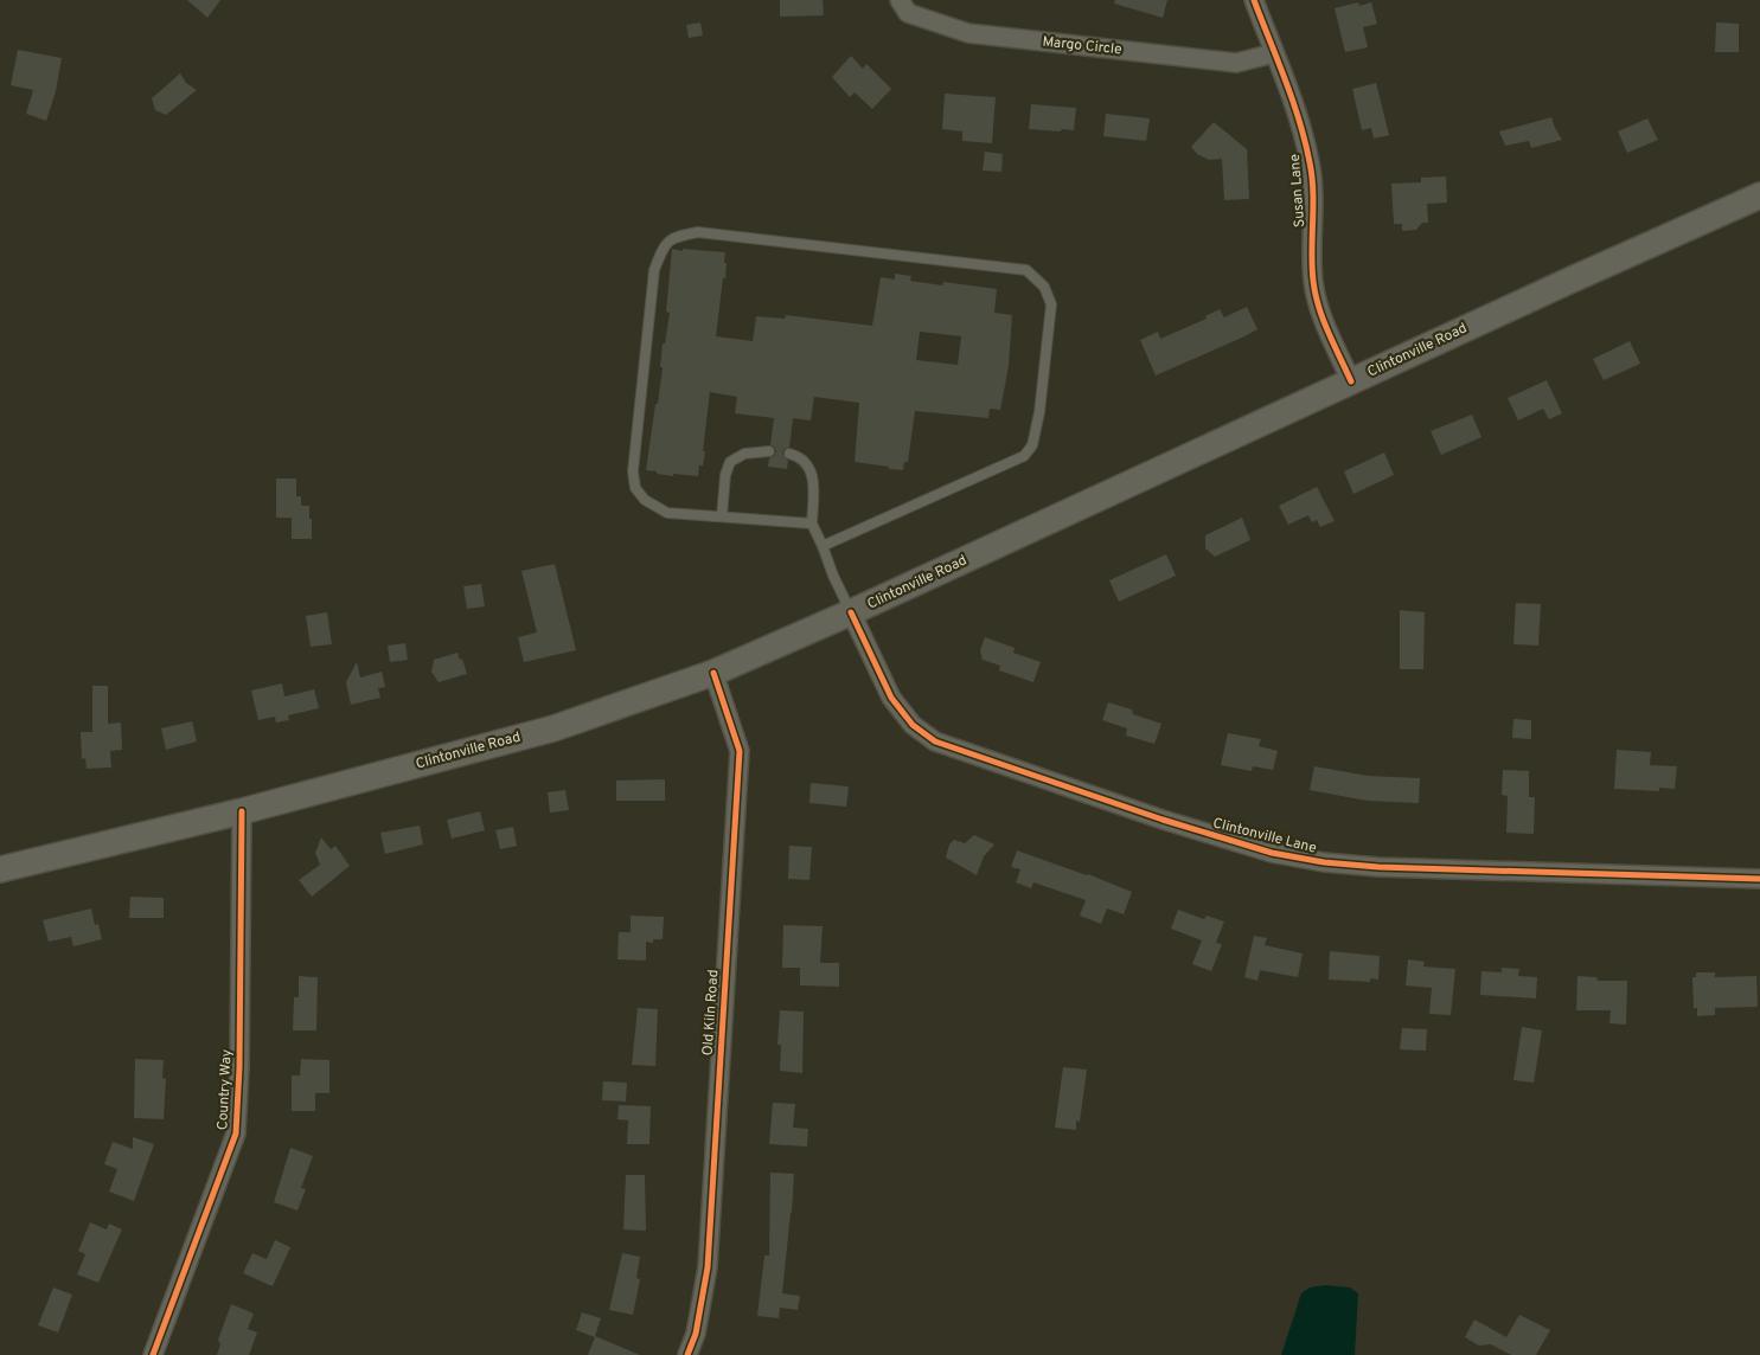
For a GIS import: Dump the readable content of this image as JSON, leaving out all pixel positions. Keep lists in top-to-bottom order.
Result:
{
  "streets": {
    "main road": ["Clintonville Road"],
    "street": [
      "Margo Circle",
      "Susan Lane",
      "Clintonville Lane",
      "Old Kiln Road",
      "Country Way"
    ]
  },
  "crossings": [
    ["Margo Circle", "Susan Lane"],
    ["Susan Lane", "Clintonville Road"],
    ["Clintonville Road", "Clintonville Lane"],
    ["Clintonville Road", "Old Kiln Road"],
    ["Clintonville Road", "Country Way"]
  ]
}
